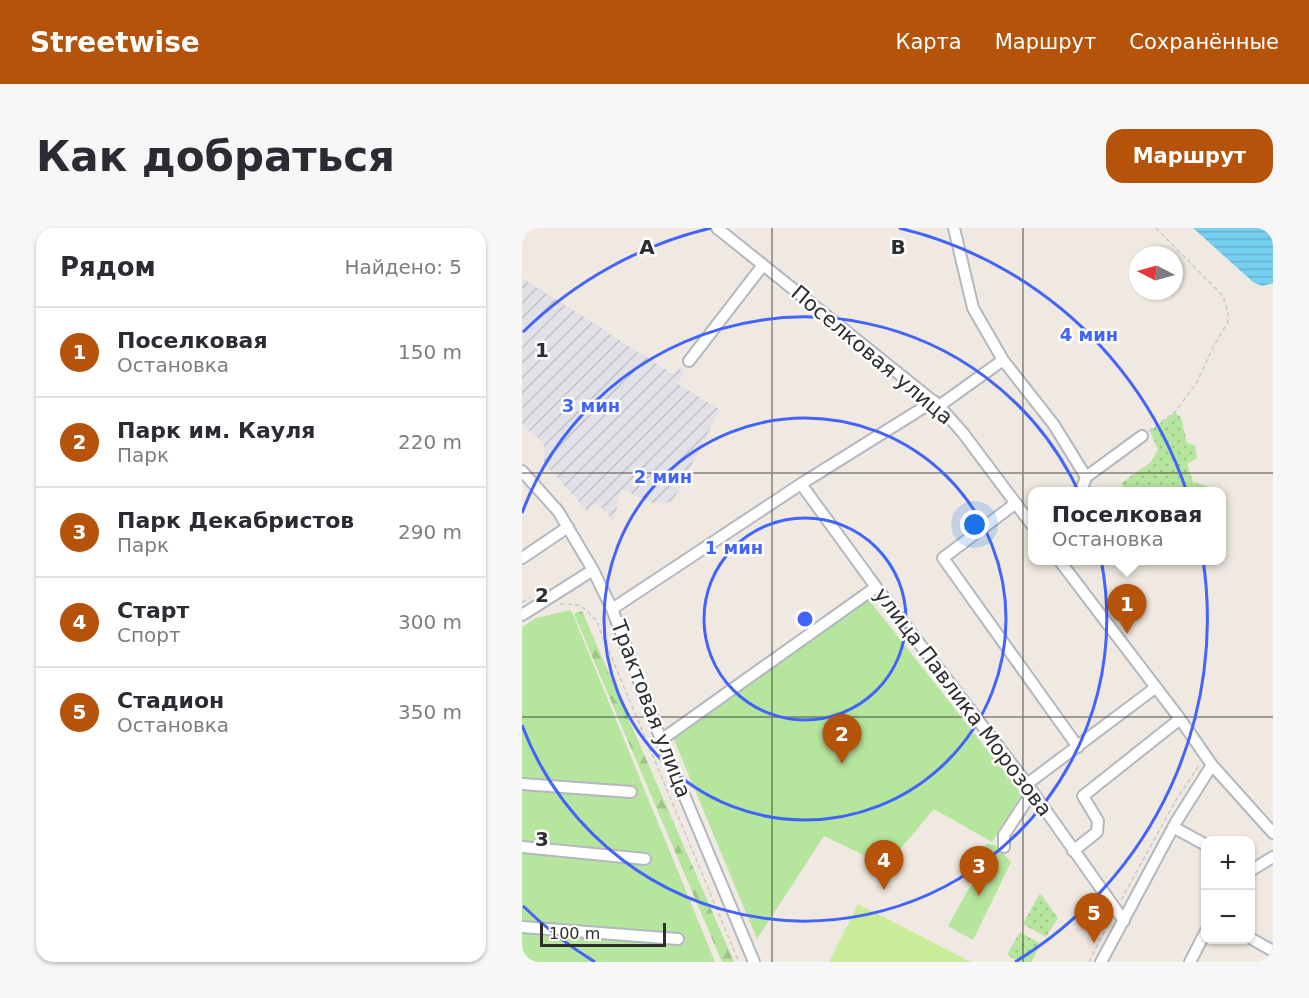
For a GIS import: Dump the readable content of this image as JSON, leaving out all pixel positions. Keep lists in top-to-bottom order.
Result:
{
  "streets": {
    "street": ["Поселковая улица", "улица Павлика Морозова", "Трактовая улица"]
  },
  "scale_bar": "100 m",
  "north": "left",
  "page": {
    "header": "Streetwise",
    "nav": ["Карта", "Маршрут", "Сохранённые"],
    "buttons": "Маршрут",
    "title": "Как добраться",
    "heading": ["Рядом", "Найдено: 5"],
    "list": [
      {
        "mark": "1",
        "name": "Поселковая",
        "note": "Остановка",
        "value": "150 m"
      },
      {
        "mark": "2",
        "name": "Парк им. Кауля",
        "note": "Парк",
        "value": "220 m"
      },
      {
        "mark": "3",
        "name": "Парк Декабристов",
        "note": "Парк",
        "value": "290 m"
      },
      {
        "mark": "4",
        "name": "Старт",
        "note": "Спорт",
        "value": "300 m"
      },
      {
        "mark": "5",
        "name": "Стадион",
        "note": "Остановка",
        "value": "350 m"
      }
    ],
    "popup": ["Поселковая", "Остановка"],
    "pins": [
      "1",
      "2",
      "4",
      "3",
      "5"
    ],
    "map_buttons": ["+", "−"],
    "scale": "100 m"
  },
  "grid": {
    "columns": ["A", "B"],
    "rows": ["1", "2", "3"]
  },
  "rings": [
    "4 мин",
    "3 мин",
    "2 мин",
    "1 мин"
  ]
}
